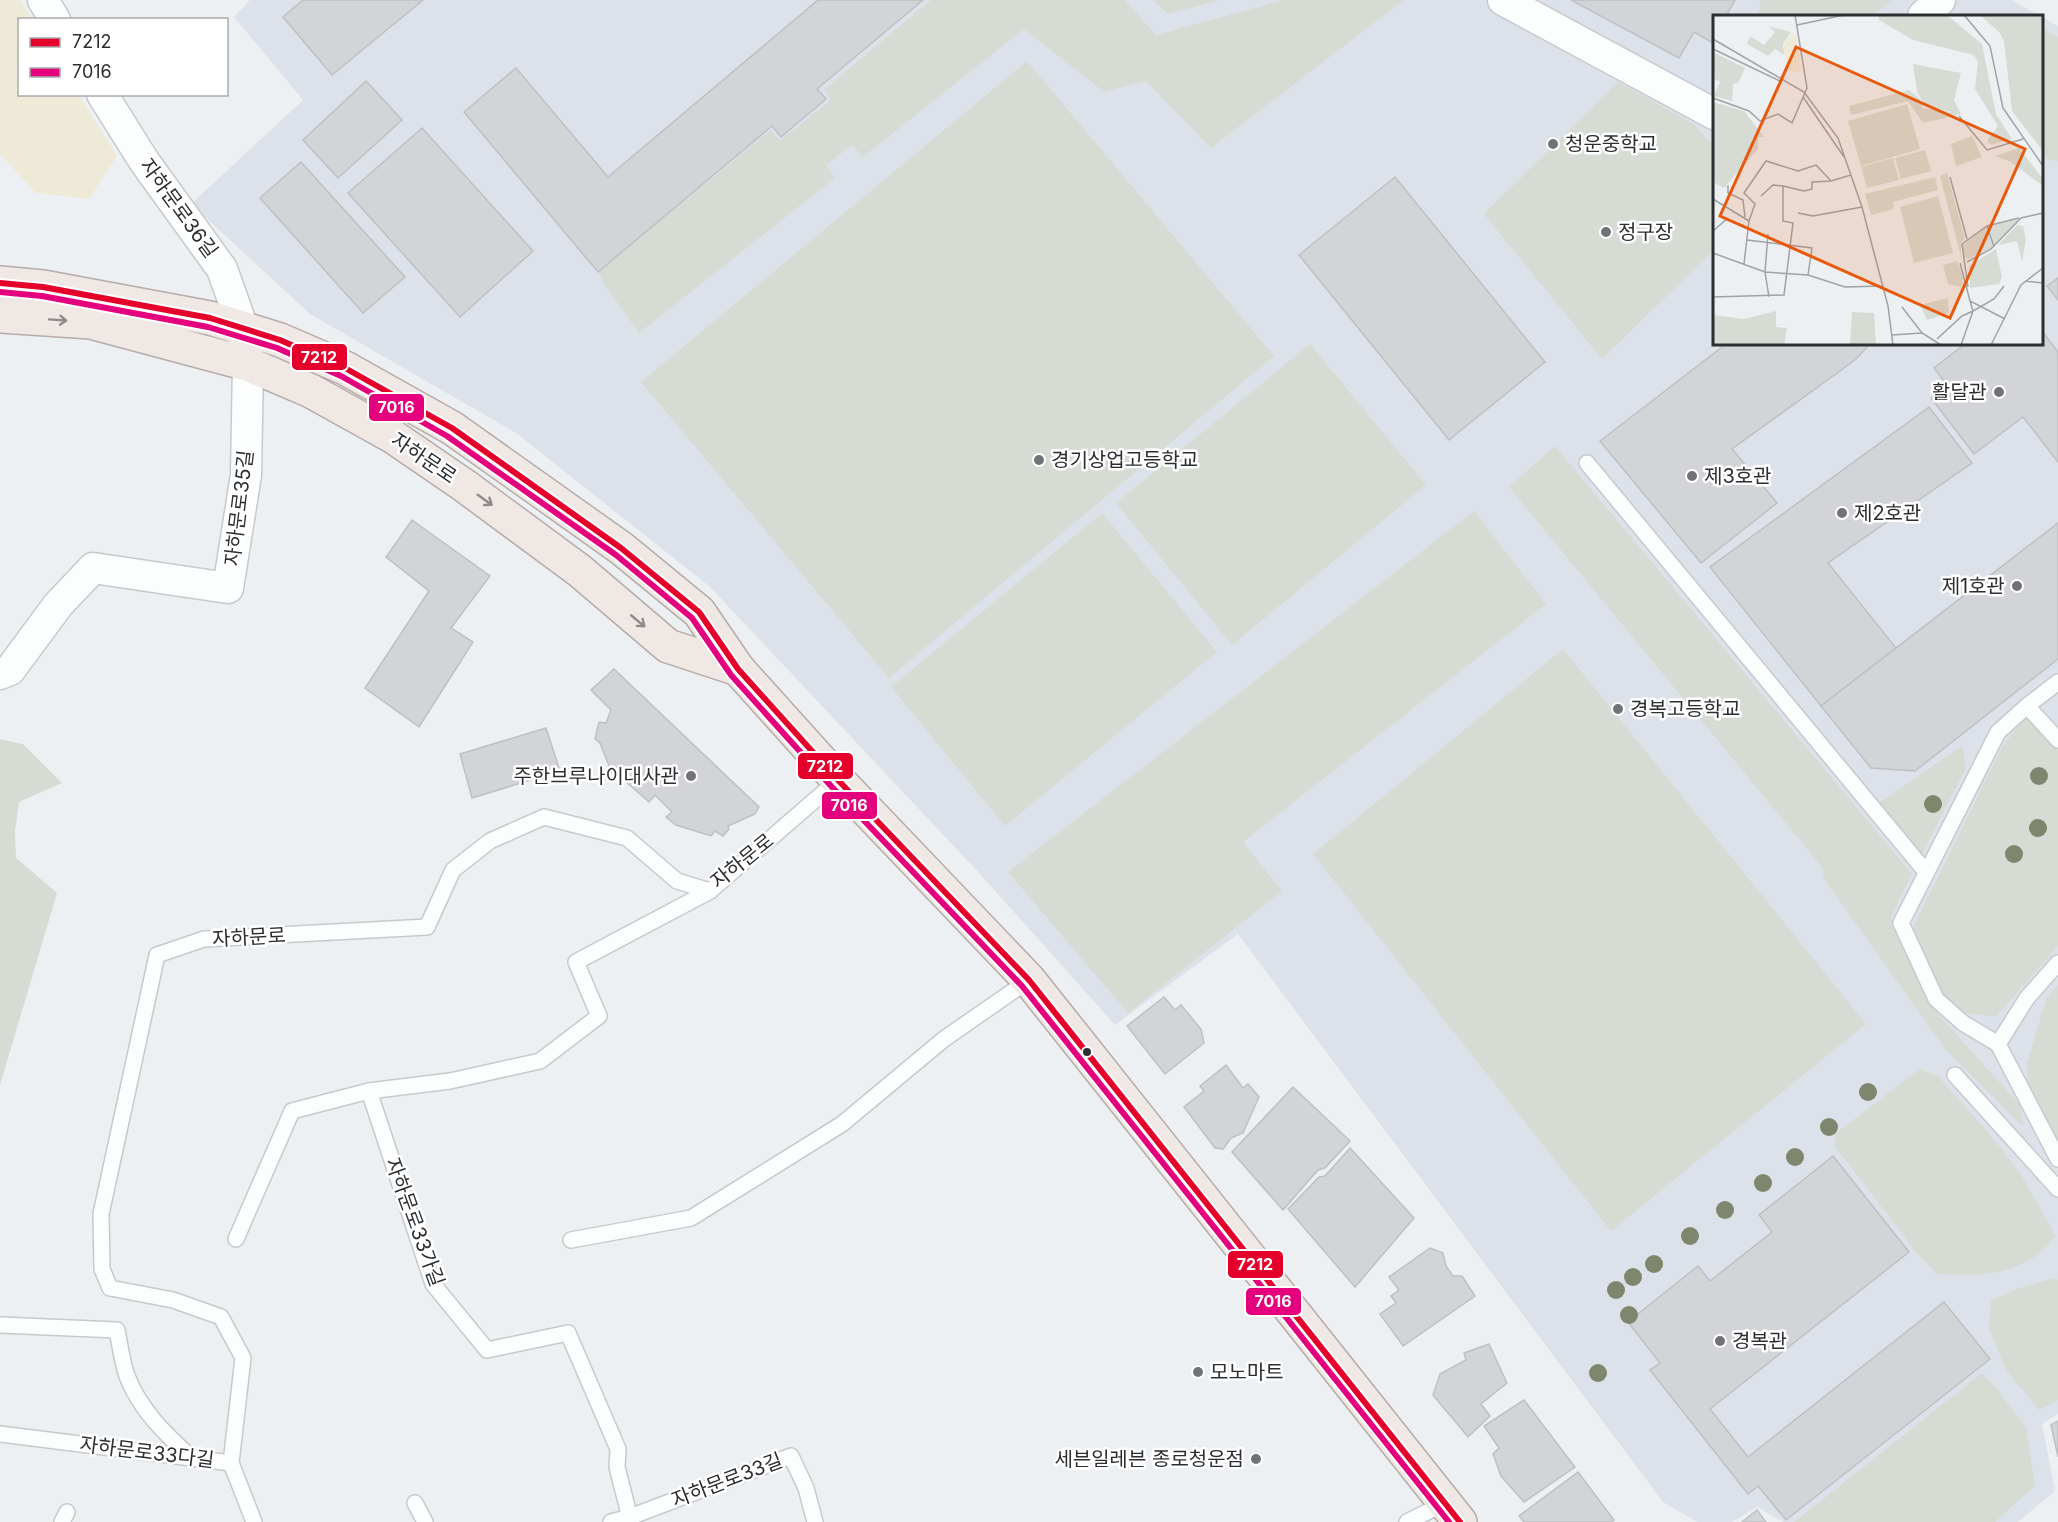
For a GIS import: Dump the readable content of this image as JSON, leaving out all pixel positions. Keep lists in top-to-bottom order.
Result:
{
  "streets": {
    "main road": ["자하문로"],
    "street": ["자하문로36길", "자하문로35길"],
    "lane": ["자하문로33가길", "자하문로33다길", "자하문로33길"]
  },
  "crossings": [
    ["자하문로36길", "자하문로"],
    ["자하문로36길", "자하문로35길"],
    ["자하문로", "자하문로35길"],
    ["자하문로", "자하문로33다길"],
    ["자하문로33가길", "자하문로33길"]
  ],
  "places": [
    "청운중학교",
    "정구장",
    "활달관",
    "경기상업고등학교",
    "제3호관",
    "제2호관",
    "제1호관",
    "경복고등학교",
    "주한브루나이대사관",
    "경복관",
    "모노마트",
    "세븐일레븐 종로청운점"
  ],
  "lines": ["transit line 7212", "transit line 7016"],
  "legend": ["7212", "7016"]
}
